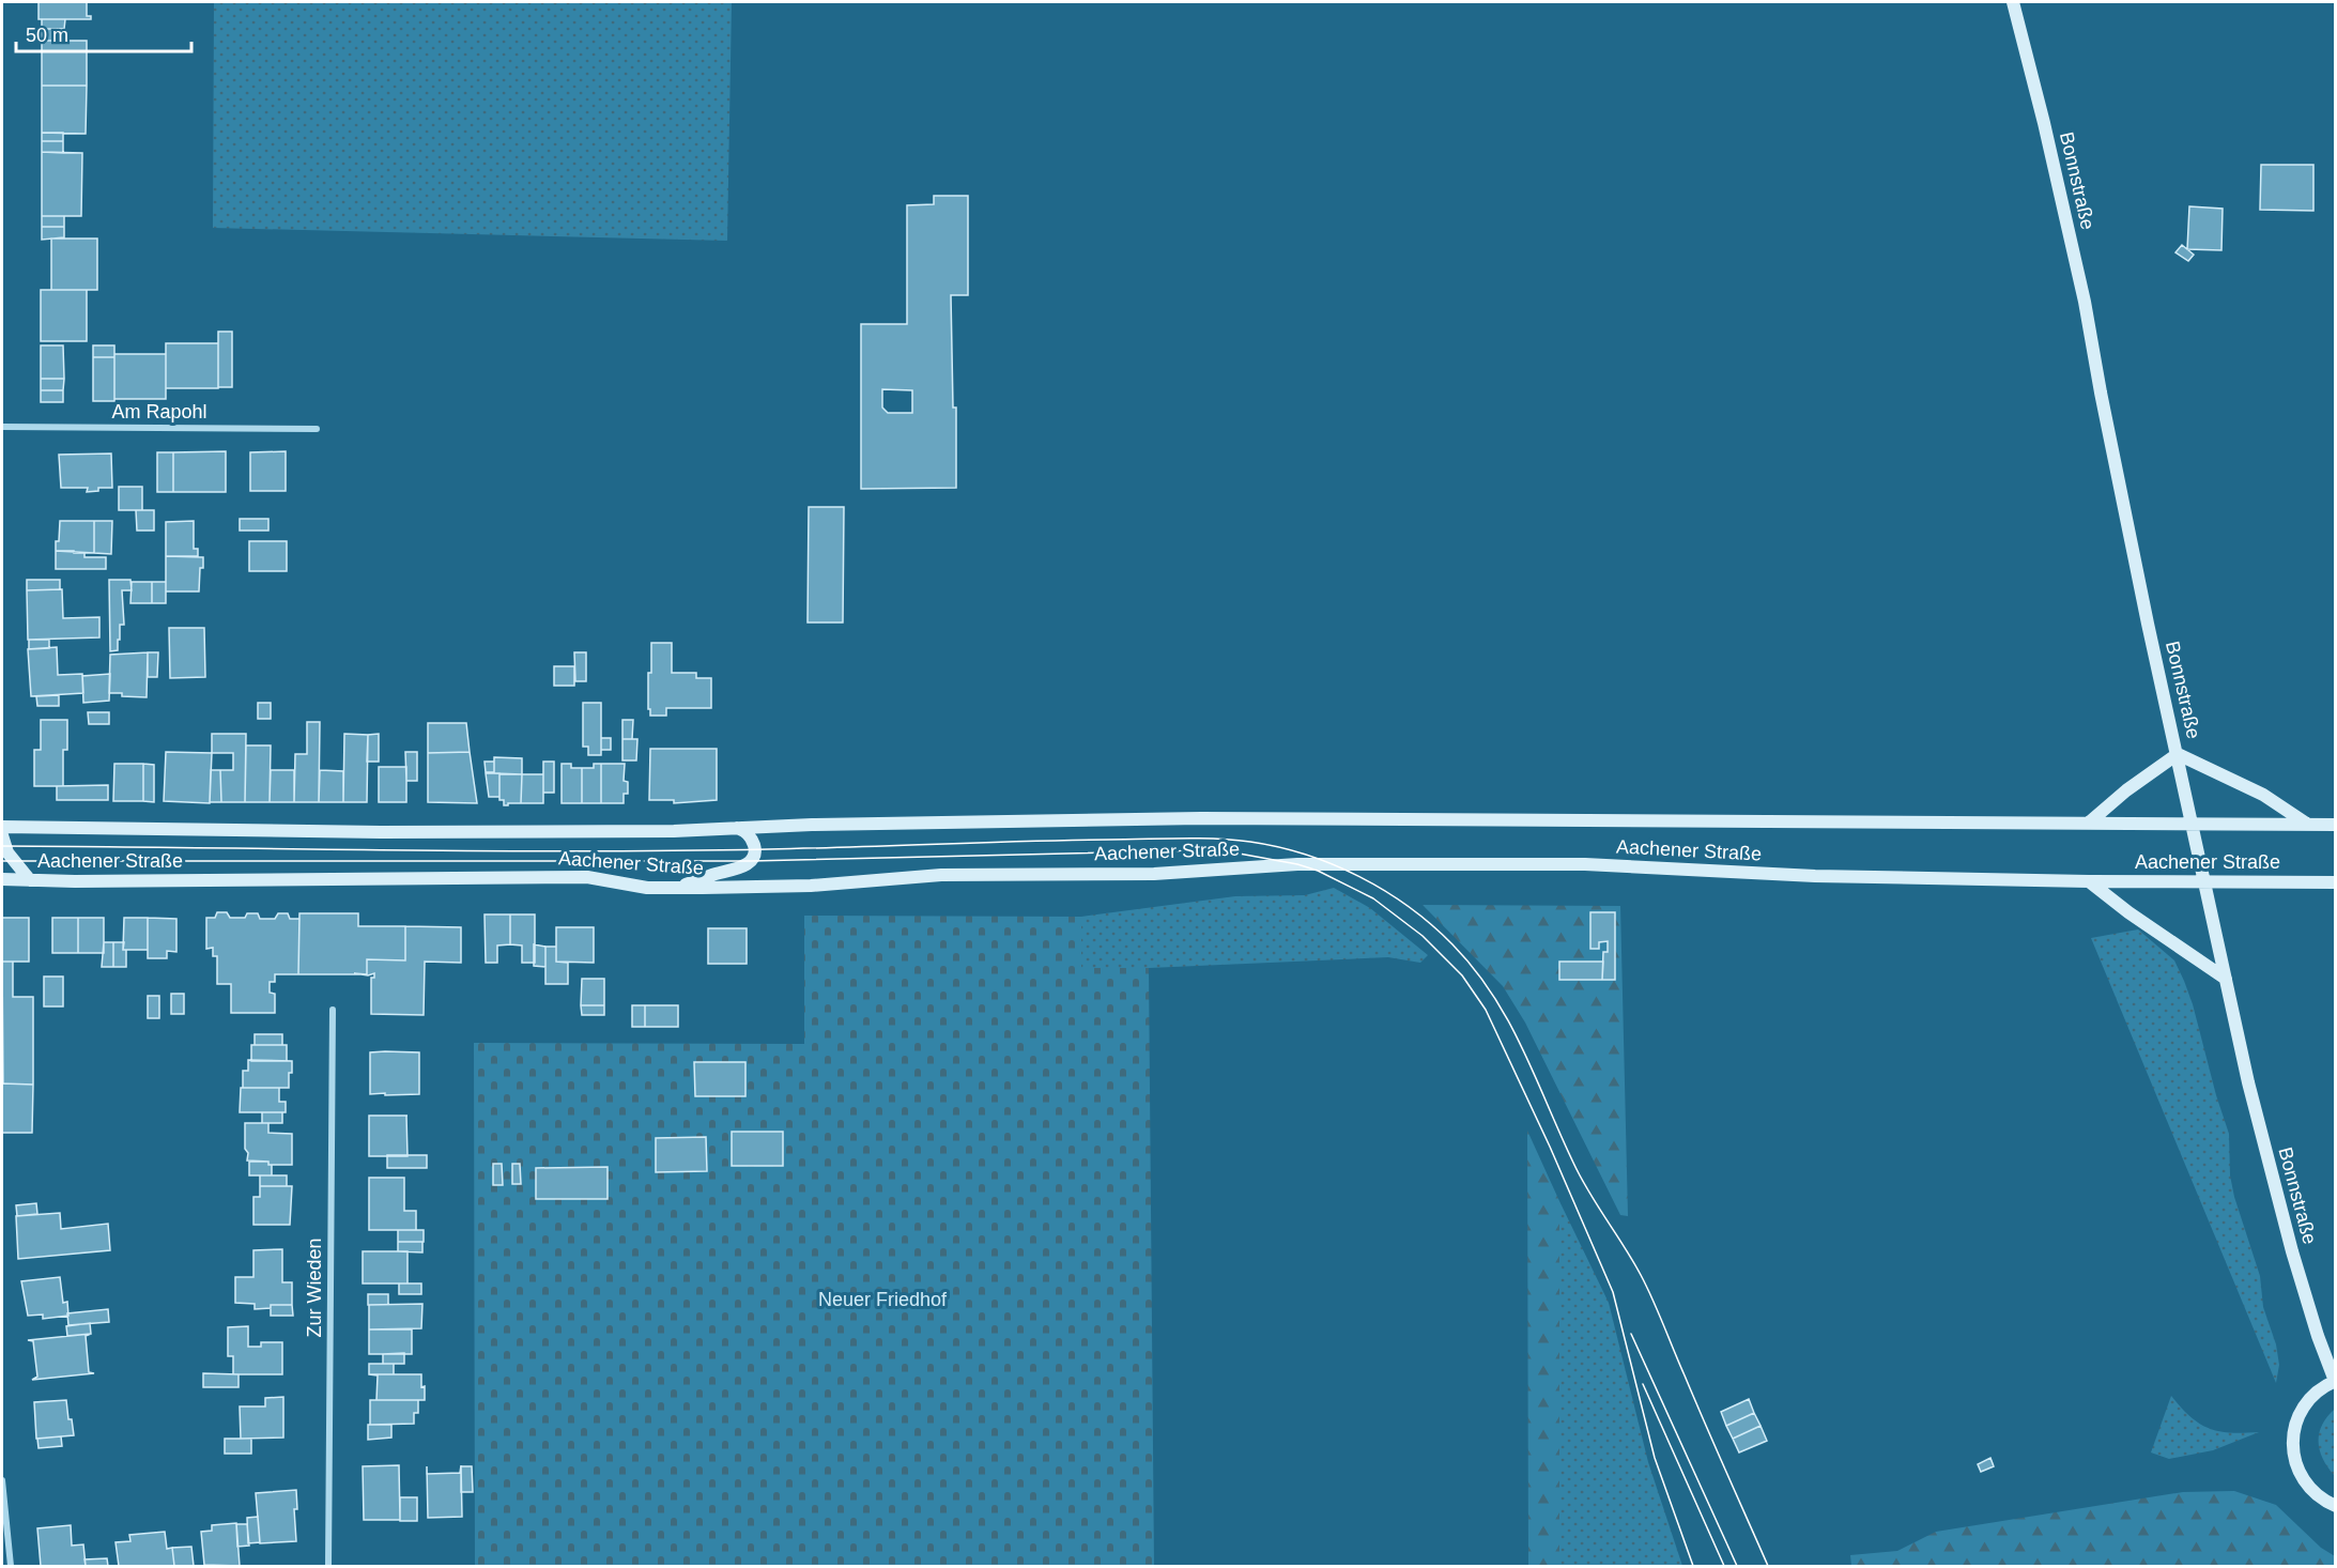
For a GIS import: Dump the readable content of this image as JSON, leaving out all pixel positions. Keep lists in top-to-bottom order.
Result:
{
  "streets": {
    "main road": ["Bonnstraße", "Aachener Straße"],
    "street": ["Am Rapohl", "Zur Wieden"]
  },
  "crossings": [
    ["Bonnstraße", "Aachener Straße"]
  ],
  "parks": ["Neuer Friedhof"],
  "scale_bar": "50 m"
}
